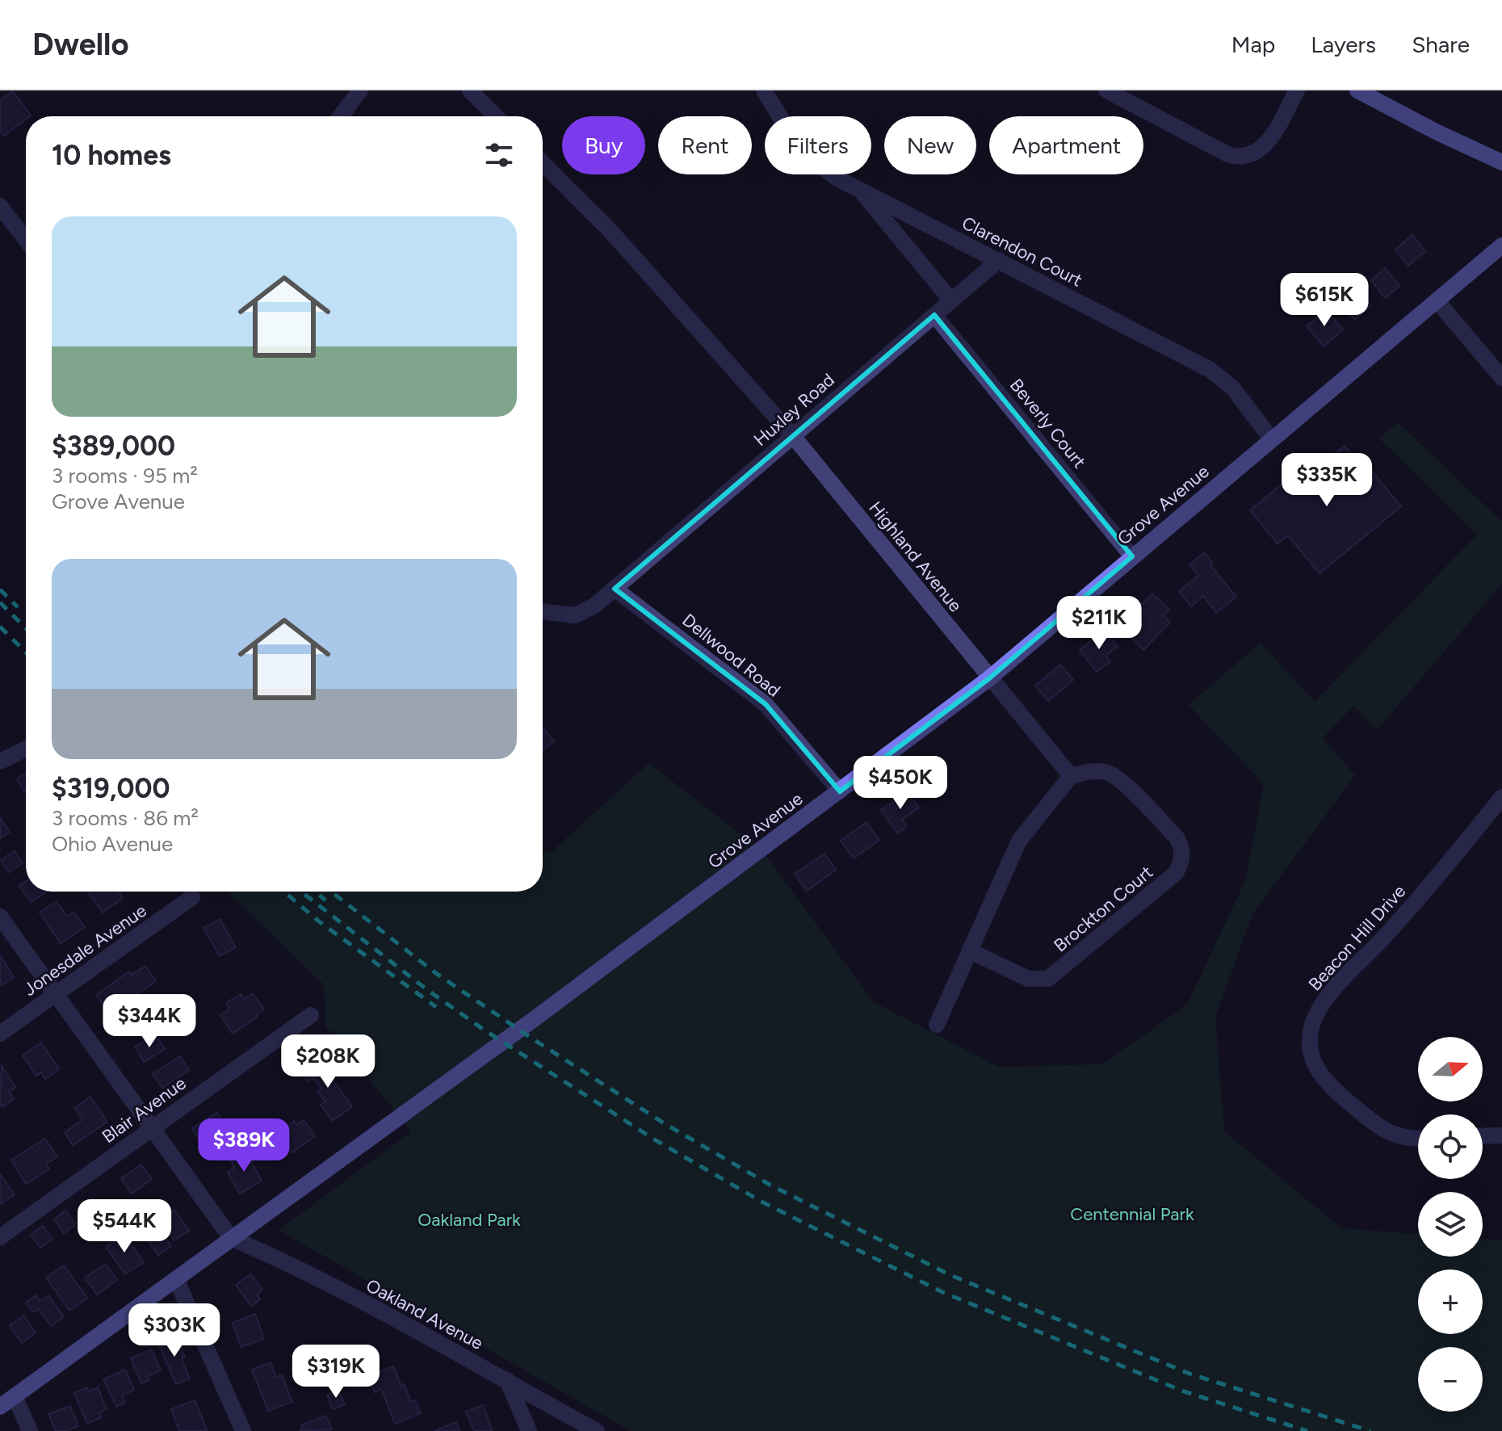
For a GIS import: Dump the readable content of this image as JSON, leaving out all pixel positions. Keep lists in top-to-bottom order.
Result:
{
  "streets": {
    "street": [
      "Clarendon Court",
      "Huxley Road",
      "Beverly Court",
      "Grove Avenue",
      "Highland Avenue",
      "Dellwood Road",
      "Brockton Court",
      "Beacon Hill Drive",
      "Jonesdale Avenue",
      "Blair Avenue",
      "Oakland Avenue"
    ]
  },
  "crossings": [
    ["Clarendon Court", "Huxley Road"],
    ["Clarendon Court", "Grove Avenue"],
    ["Huxley Road", "Beverly Court"],
    ["Huxley Road", "Highland Avenue"],
    ["Huxley Road", "Dellwood Road"],
    ["Beverly Court", "Grove Avenue"],
    ["Grove Avenue", "Highland Avenue"],
    ["Grove Avenue", "Dellwood Road"],
    ["Grove Avenue", "Oakland Avenue"],
    ["Highland Avenue", "Brockton Court"]
  ],
  "parks": ["Centennial Park", "Oakland Park"],
  "north": "right",
  "page": {
    "header": "Dwello",
    "nav": ["Map", "Layers", "Share"],
    "chip": [
      "Buy",
      "Rent",
      "Filters",
      "New",
      "Apartment"
    ],
    "heading": "10 homes",
    "list": [
      {
        "name": "$389,000",
        "note": "3 rooms · 95 m² · Grove Avenue"
      },
      {
        "name": "$319,000",
        "note": "3 rooms · 86 m² · Ohio Avenue"
      }
    ],
    "price": [
      "$615K",
      "$335K",
      "$211K",
      "$450K",
      "$344K",
      "$208K",
      "$389K",
      "$544K",
      "$303K",
      "$319K"
    ],
    "map_buttons": ["+", "−"]
  }
}
